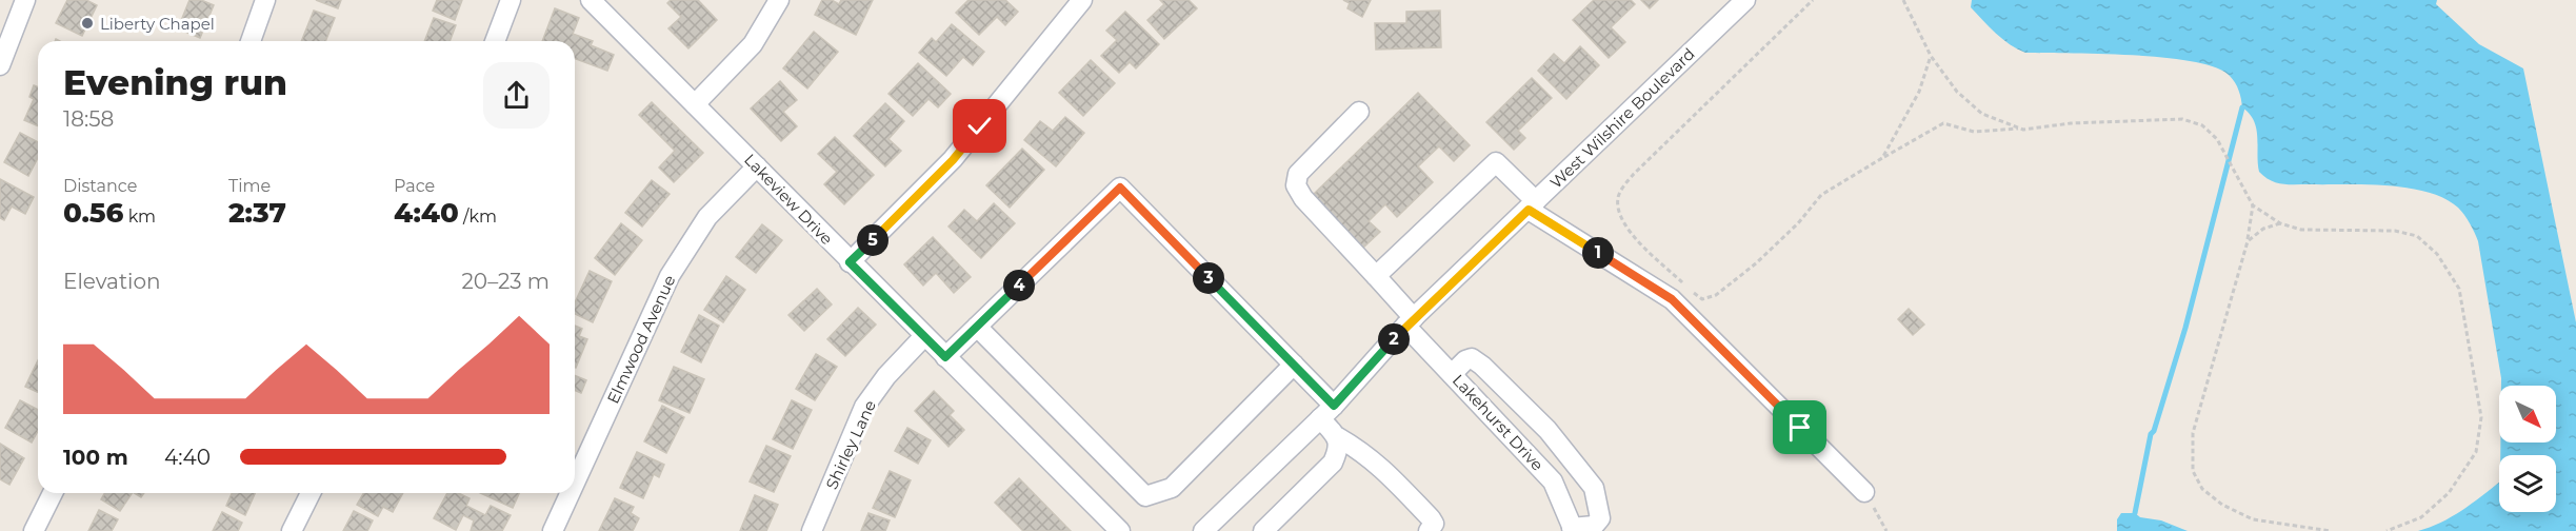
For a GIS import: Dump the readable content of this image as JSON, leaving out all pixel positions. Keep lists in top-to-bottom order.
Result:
{
  "streets": {
    "street": [
      "West Wilshire Boulevard",
      "Lakeview Drive",
      "Elmwood Avenue",
      "Lakehurst Drive",
      "Shirley Lane"
    ]
  },
  "crossings": [
    ["West Wilshire Boulevard", "Lakehurst Drive"],
    ["Lakeview Drive", "Elmwood Avenue"],
    ["Lakeview Drive", "Shirley Lane"]
  ],
  "places": ["Liberty Chapel"],
  "north": "bottom right",
  "page": {
    "heading": ["Evening run", "18:58"],
    "stats": [
      ["Distance", "0.56 km"],
      ["Time", "2:37"],
      ["Pace", "4:40 /km"]
    ],
    "pins": [
      "5",
      "1",
      "3",
      "4",
      "2"
    ],
    "chart": ["Elevation", "20–23 m"],
    "list": [
      {
        "name": "100 m",
        "note": "4:40"
      }
    ]
  }
}
